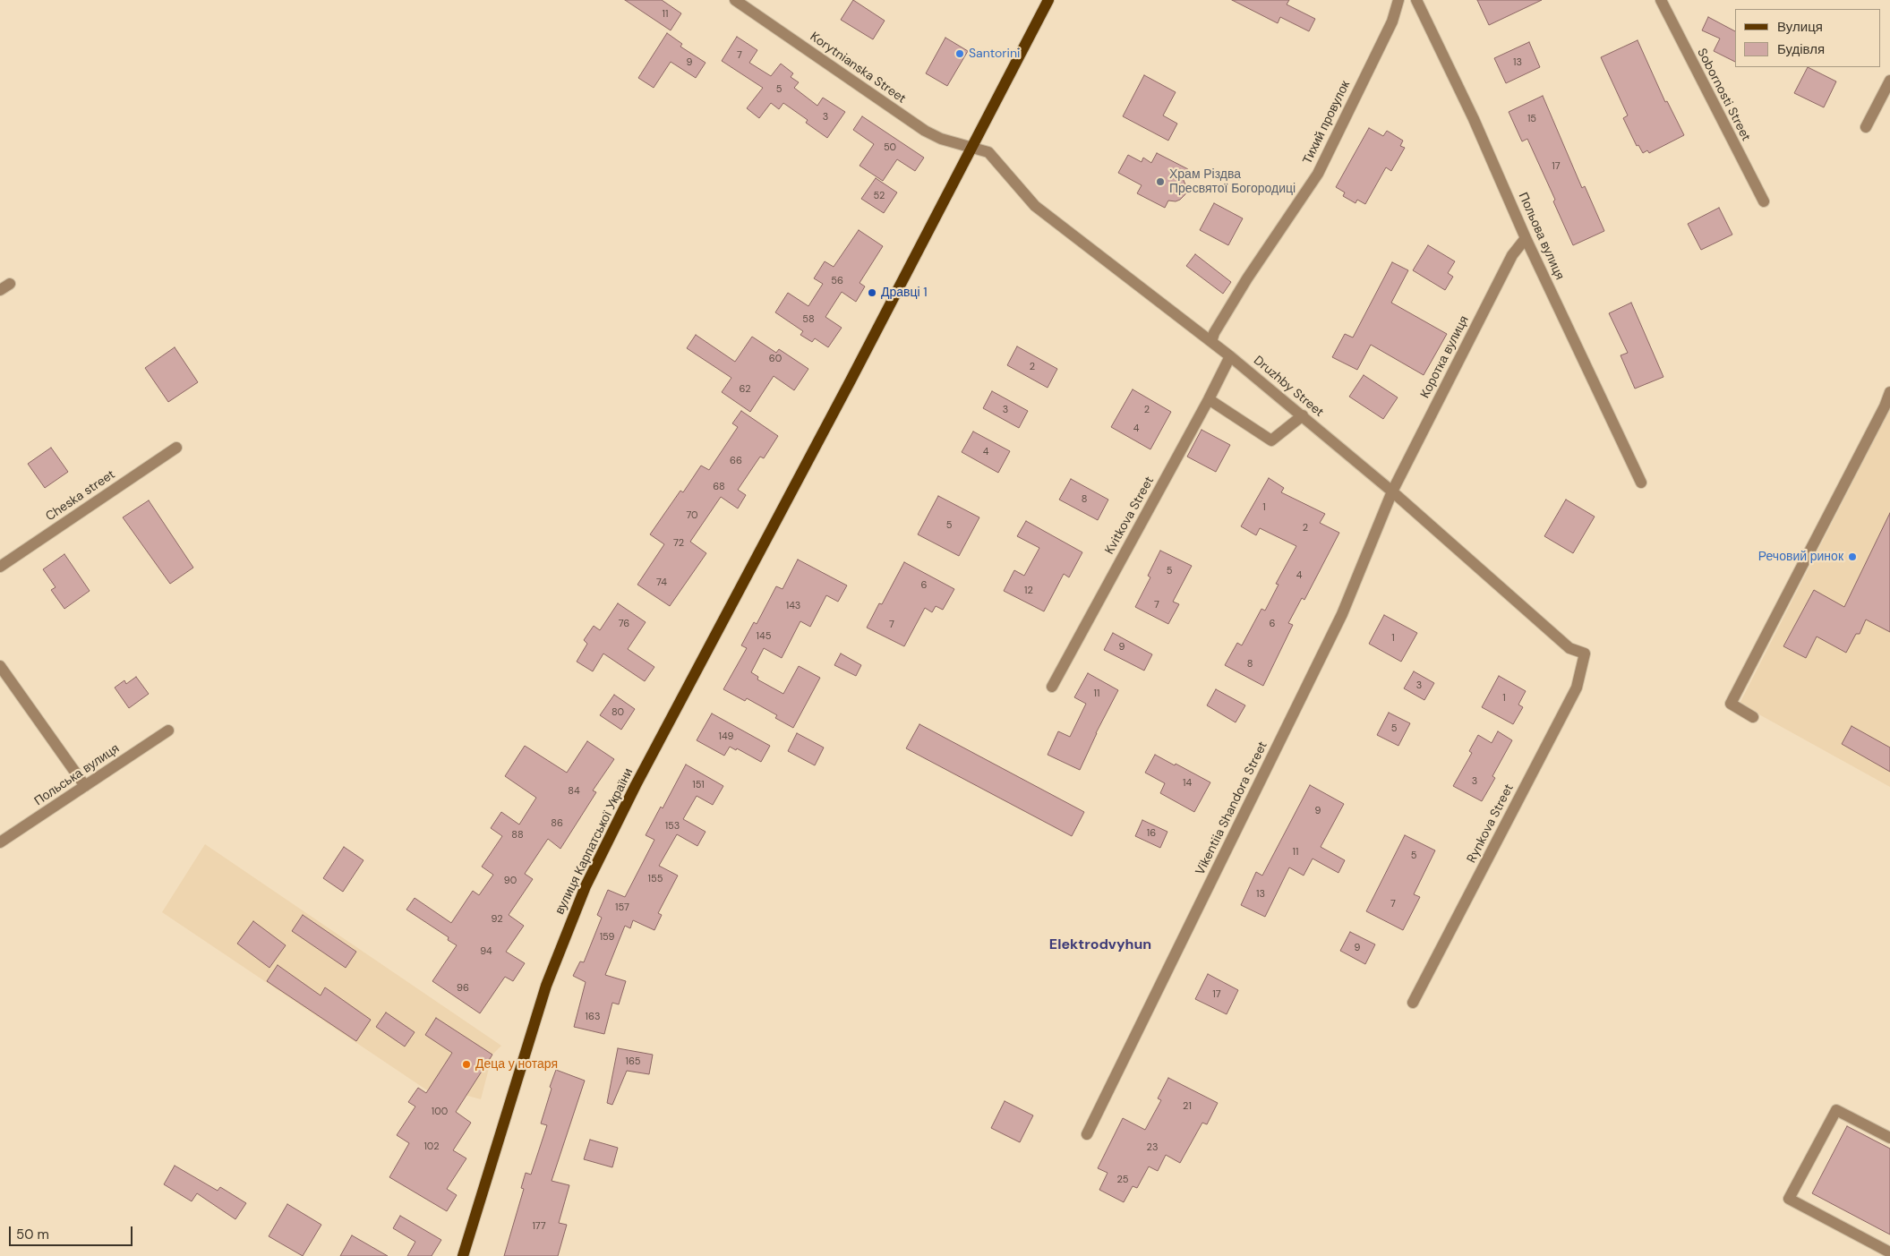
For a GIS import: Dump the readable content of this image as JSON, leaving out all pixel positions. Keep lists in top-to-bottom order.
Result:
{
  "streets": {
    "main road": ["вулиця Карпатської України"],
    "street": [
      "Korytnianska Street",
      "Sobornosti Street",
      "Тихий провулок",
      "Польова вулиця",
      "Коротка вулиця",
      "Druzhby Street",
      "Cheska street",
      "Kvitkova Street",
      "Польська вулиця",
      "Vikentiia Shandora Street",
      "Rynkova Street"
    ]
  },
  "crossings": [
    ["Korytnianska Street", "Druzhby Street"],
    ["Korytnianska Street", "вулиця Карпатської України"],
    ["Тихий провулок", "Druzhby Street"],
    ["Польова вулиця", "Коротка вулиця"],
    ["Коротка вулиця", "Druzhby Street"],
    ["Коротка вулиця", "Vikentiia Shandora Street"],
    ["Druzhby Street", "Kvitkova Street"],
    ["Druzhby Street", "Vikentiia Shandora Street"],
    ["Druzhby Street", "Rynkova Street"],
    ["Druzhby Street", "вулиця Карпатської України"]
  ],
  "districts": ["Elektrodvyhun"],
  "places": [
    "Santorini",
    "Храм Різдва Пресвятої Богородиці",
    "Дравці 1",
    "Речовий ринок",
    "Деца у нотаря"
  ],
  "house_numbers": [
    "11",
    "7",
    "9",
    "13",
    "5",
    "3",
    "15",
    "50",
    "17",
    "52",
    "56",
    "58",
    "60",
    "2",
    "62",
    "3",
    "2",
    "4",
    "4",
    "66",
    "68",
    "8",
    "1",
    "70",
    "5",
    "2",
    "72",
    "5",
    "4",
    "74",
    "6",
    "12",
    "7",
    "143",
    "76",
    "6",
    "7",
    "145",
    "1",
    "9",
    "8",
    "3",
    "11",
    "1",
    "80",
    "5",
    "149",
    "3",
    "14",
    "151",
    "84",
    "9",
    "86",
    "153",
    "16",
    "88",
    "11",
    "5",
    "155",
    "90",
    "13",
    "7",
    "157",
    "92",
    "159",
    "9",
    "94",
    "96",
    "17",
    "163",
    "165",
    "21",
    "100",
    "102",
    "23",
    "25",
    "177"
  ],
  "legend": ["Вулиця", "Будівля"],
  "scale_bar": "50 m"
}
